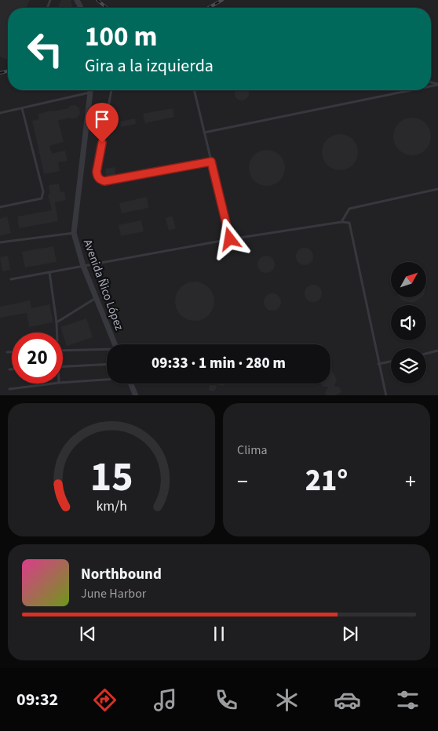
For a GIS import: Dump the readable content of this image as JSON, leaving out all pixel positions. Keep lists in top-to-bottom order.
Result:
{
  "streets": {
    "street": ["Avenida Ñico López"]
  },
  "north": "top right",
  "page": {
    "turn": ["100 m", "Gira a la izquierda"],
    "limit": "20",
    "trip": "09:33 · 1 min · 280 m",
    "tile": "Clima",
    "heat": ["−", "21°", "+"],
    "song": ["Northbound", "June Harbor"],
    "tabs": "09:32",
    "gauge": ["15", "km/h"]
  }
}
